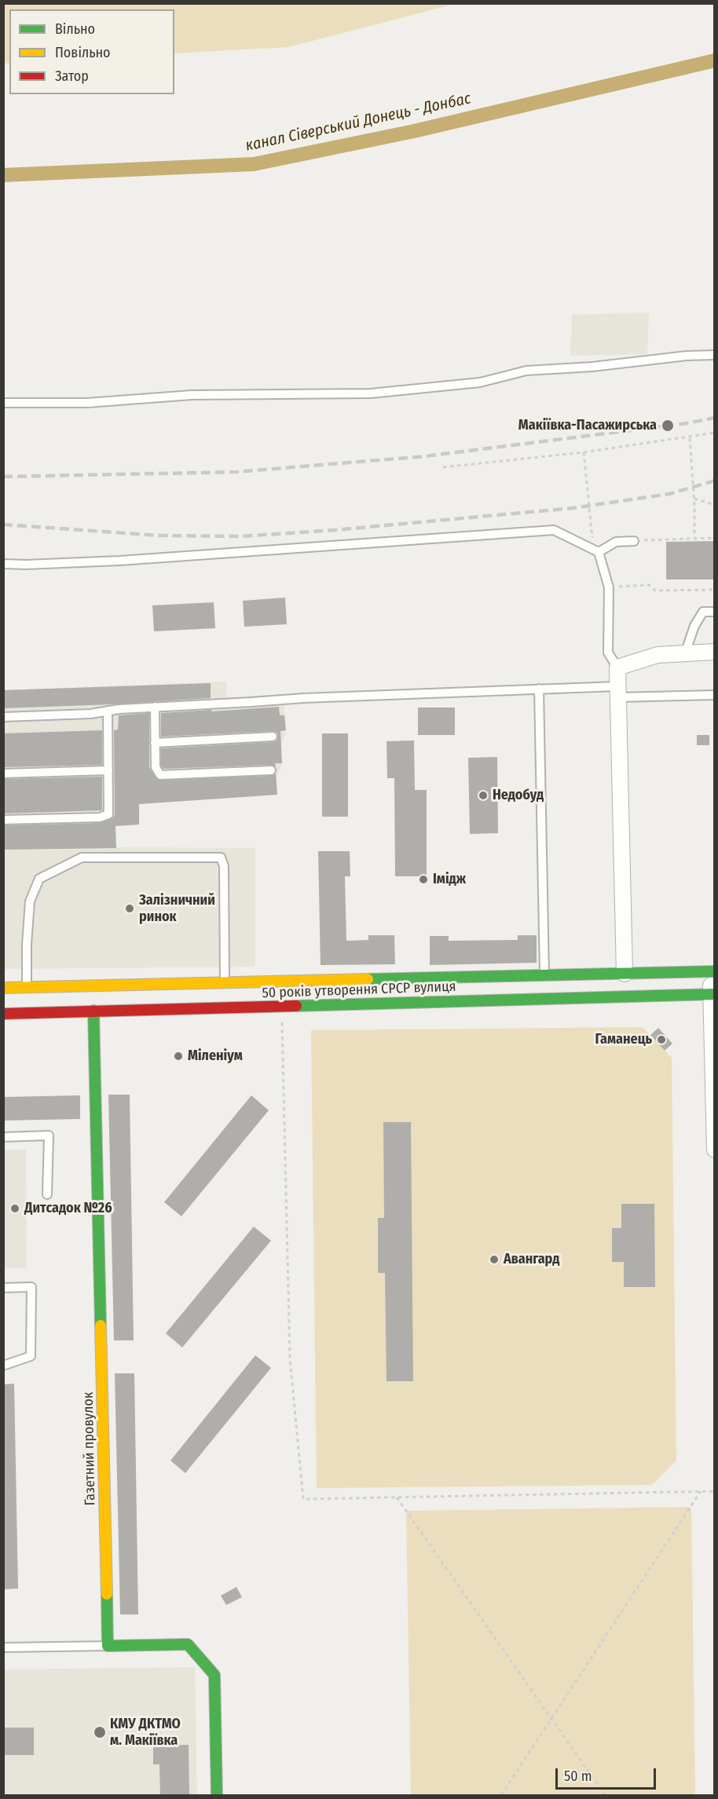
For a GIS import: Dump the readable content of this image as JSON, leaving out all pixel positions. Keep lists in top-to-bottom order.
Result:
{
  "streets": {
    "main road": ["50 років утворення СРСР вулиця", "Газетний провулок"]
  },
  "crossings": [
    ["50 років утворення СРСР вулиця", "Газетний провулок"]
  ],
  "water": ["канал Сіверський Донець - Донбас"],
  "places": [
    "Макіївка-Пасажирська",
    "Недобуд",
    "Імідж",
    "Залізничний ринок",
    "Гаманець",
    "Міленіум",
    "Дитсадок №26",
    "Авангард",
    "КМУ ДКТМО м. Макіївка"
  ],
  "legend": ["Вільно", "Повільно", "Затор"],
  "scale_bar": "50 m"
}
